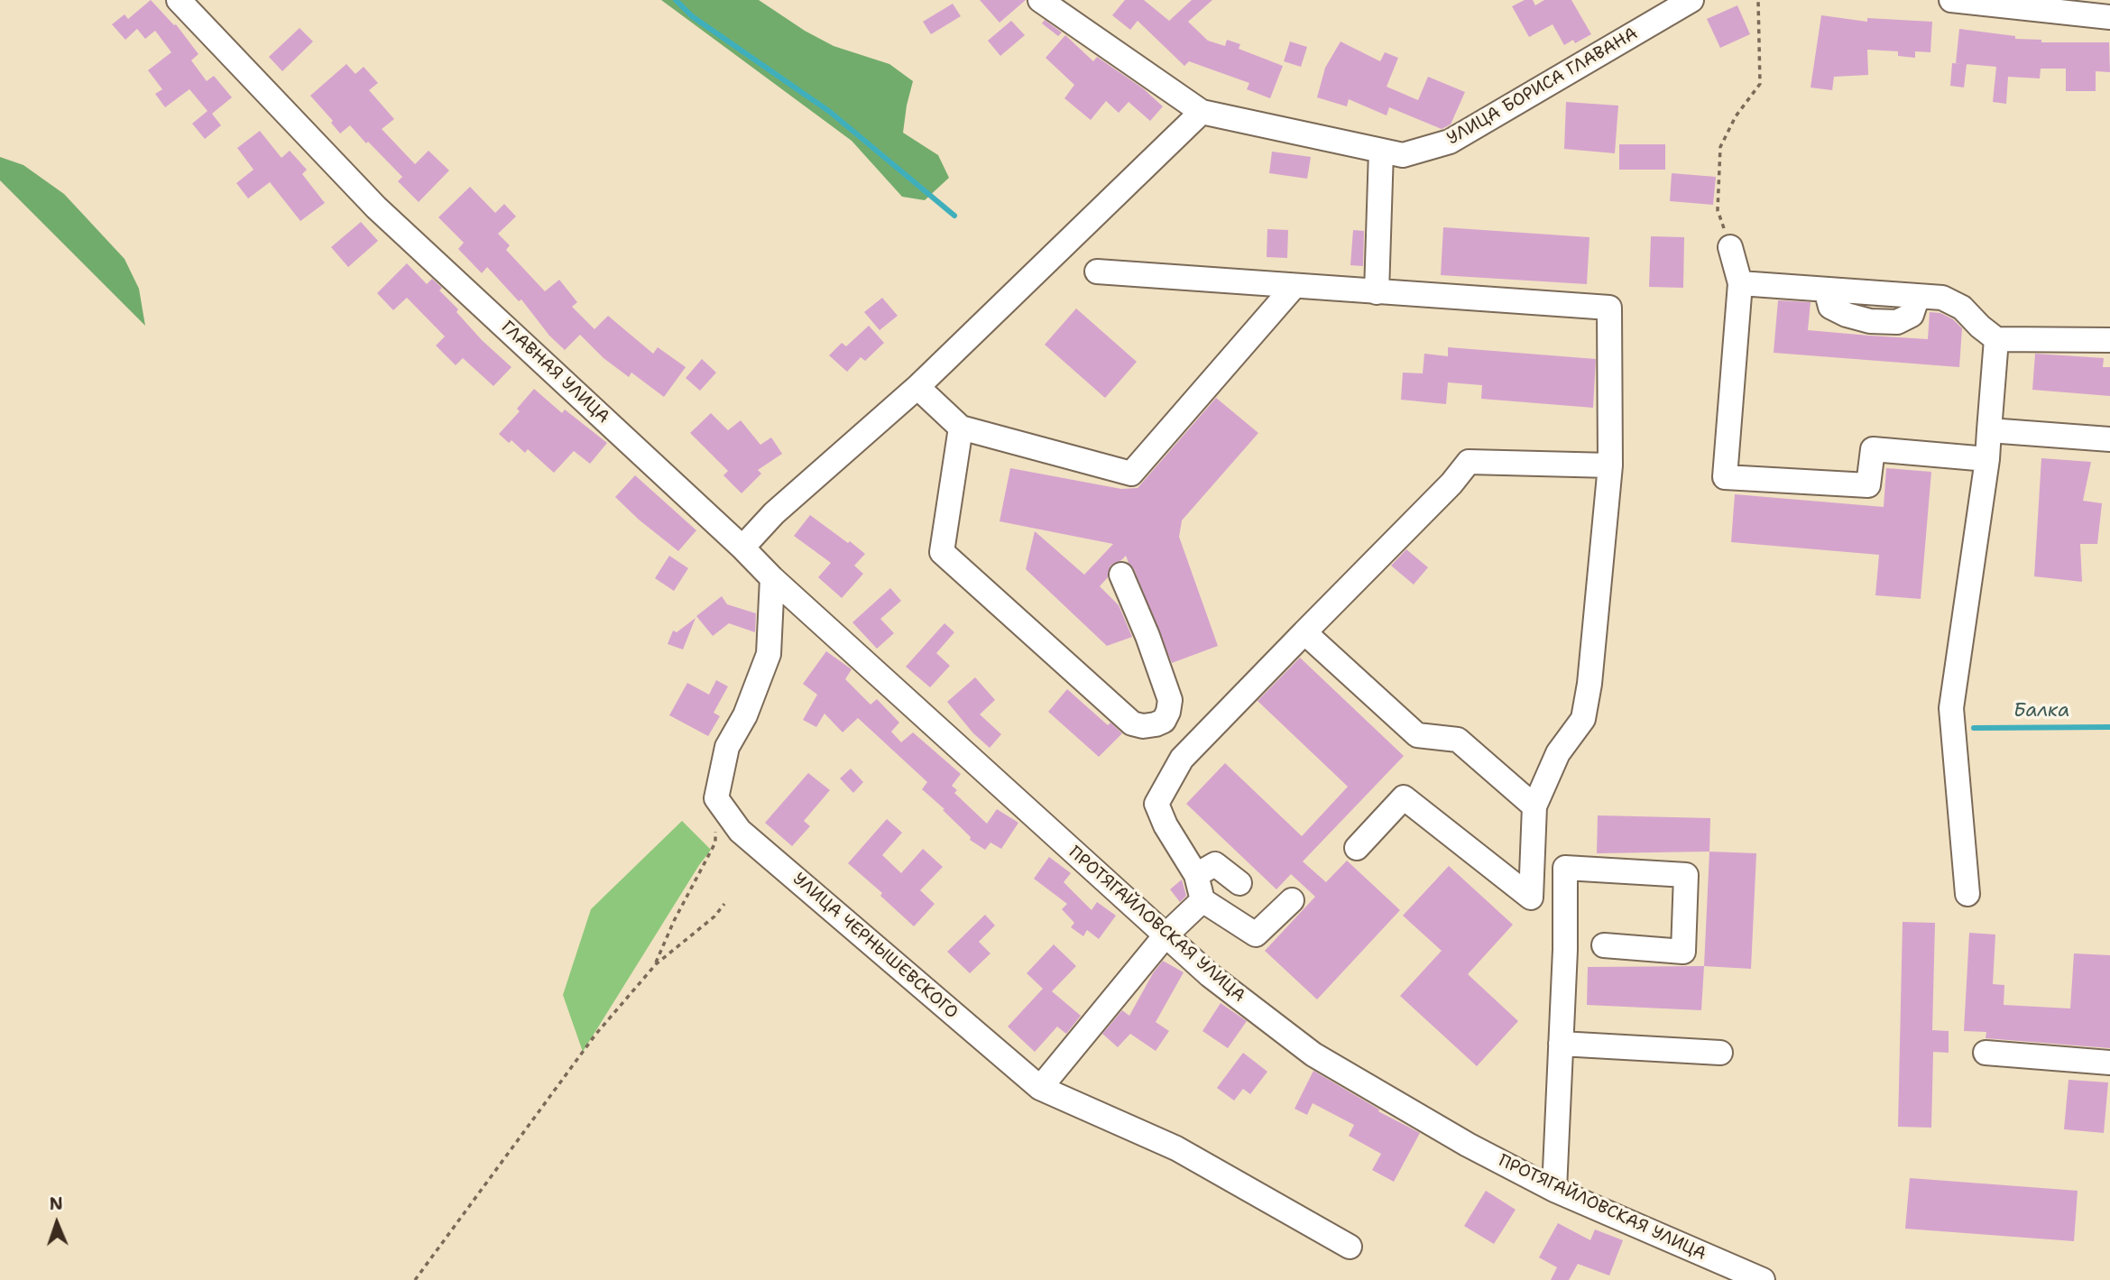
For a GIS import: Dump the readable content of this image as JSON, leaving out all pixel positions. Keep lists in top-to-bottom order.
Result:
{
  "streets": {
    "street": [
      "УЛИЦА БОРИСА ГЛАВАНА",
      "ГЛАВНАЯ УЛИЦА",
      "ПРОТЯГАЙЛОВСКАЯ УЛИЦА",
      "УЛИЦА ЧЕРНЫШЕВСКОГО"
    ]
  },
  "crossings": [
    ["ГЛАВНАЯ УЛИЦА", "ПРОТЯГАЙЛОВСКАЯ УЛИЦА"],
    ["ГЛАВНАЯ УЛИЦА", "УЛИЦА ЧЕРНЫШЕВСКОГО"],
    ["ПРОТЯГАЙЛОВСКАЯ УЛИЦА", "УЛИЦА ЧЕРНЫШЕВСКОГО"]
  ],
  "water": ["Балка"],
  "north": "top"
}
